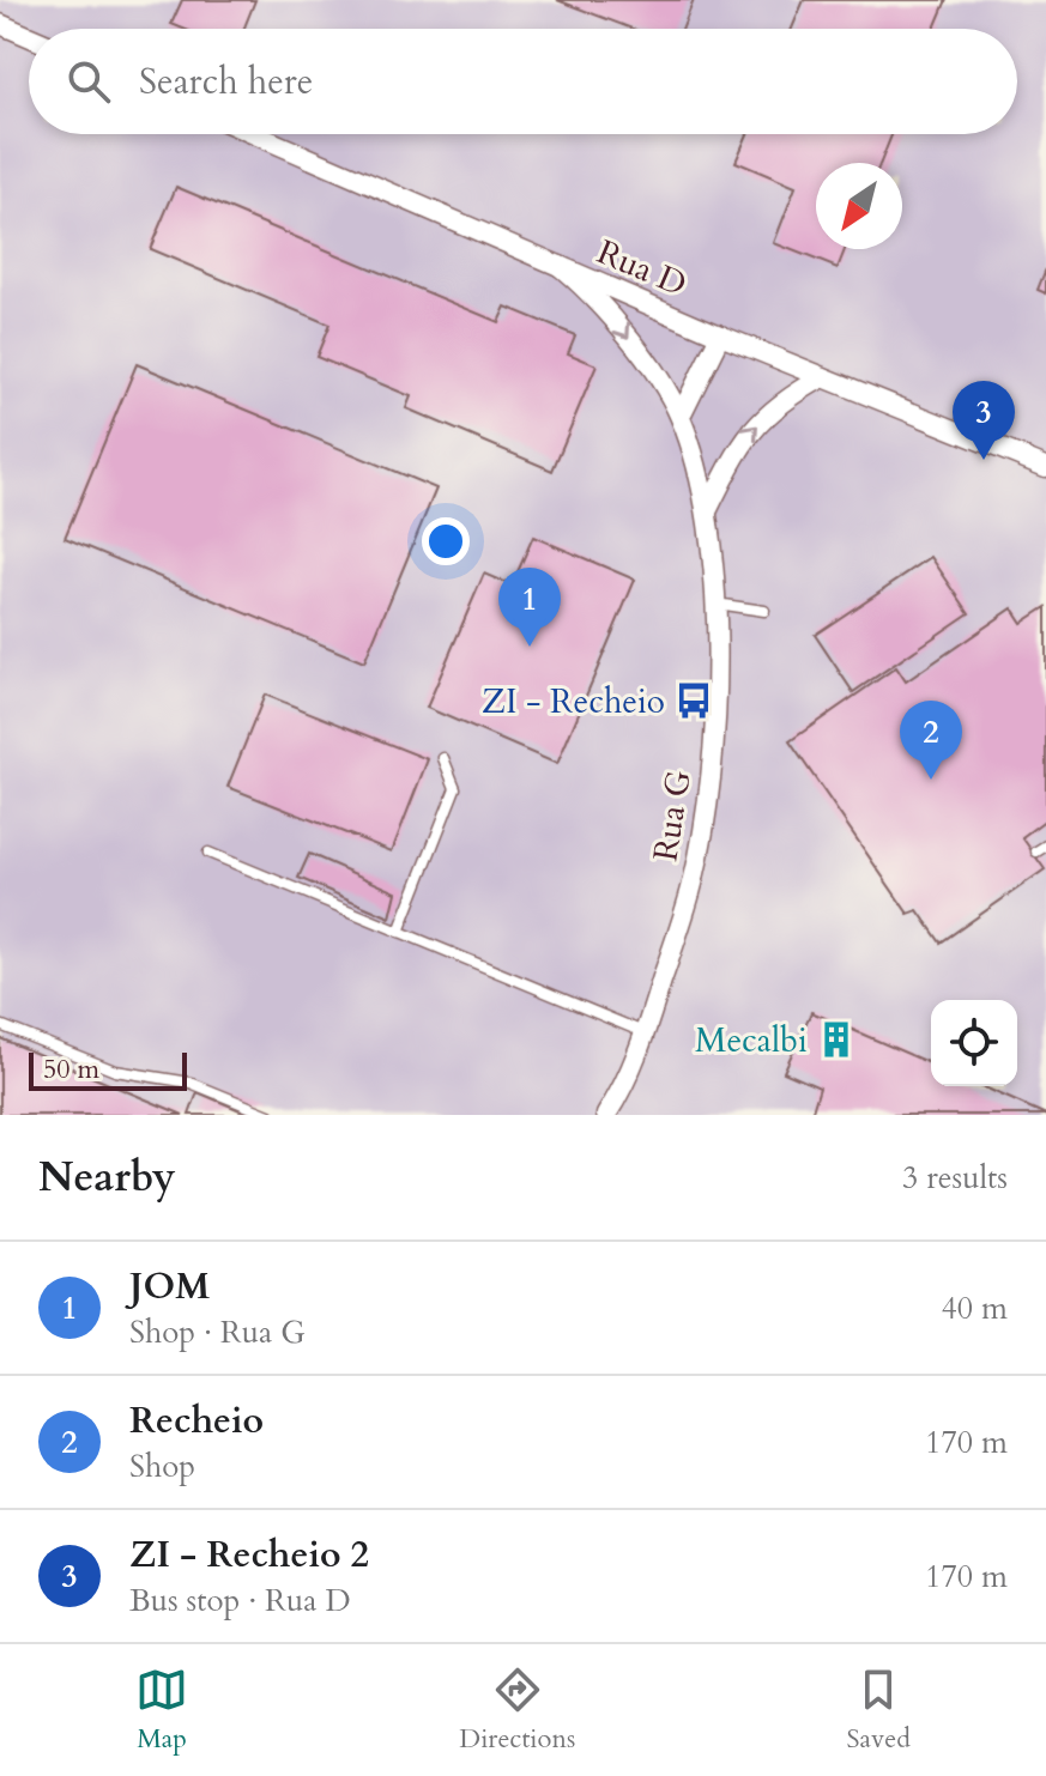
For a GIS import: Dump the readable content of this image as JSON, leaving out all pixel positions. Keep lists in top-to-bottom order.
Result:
{
  "streets": {
    "street": ["Rua D", "Rua G"]
  },
  "crossings": [
    ["Rua D", "Rua G"]
  ],
  "places": {
    "bus stop": ["ZI - Recheio"],
    "building": ["Mecalbi"]
  },
  "scale_bar": "50 m",
  "north": "bottom left",
  "page": {
    "search": "Search here",
    "pins": ["3", "1", "2"],
    "scale": "50 m",
    "heading": ["Nearby", "3 results"],
    "list": [
      {
        "mark": "1",
        "name": "JOM",
        "note": "Shop · Rua G",
        "value": "40 m"
      },
      {
        "mark": "2",
        "name": "Recheio",
        "note": "Shop",
        "value": "170 m"
      },
      {
        "mark": "3",
        "name": "ZI - Recheio 2",
        "note": "Bus stop · Rua D",
        "value": "170 m"
      }
    ],
    "nav": ["Map", "Directions", "Saved"]
  }
}
